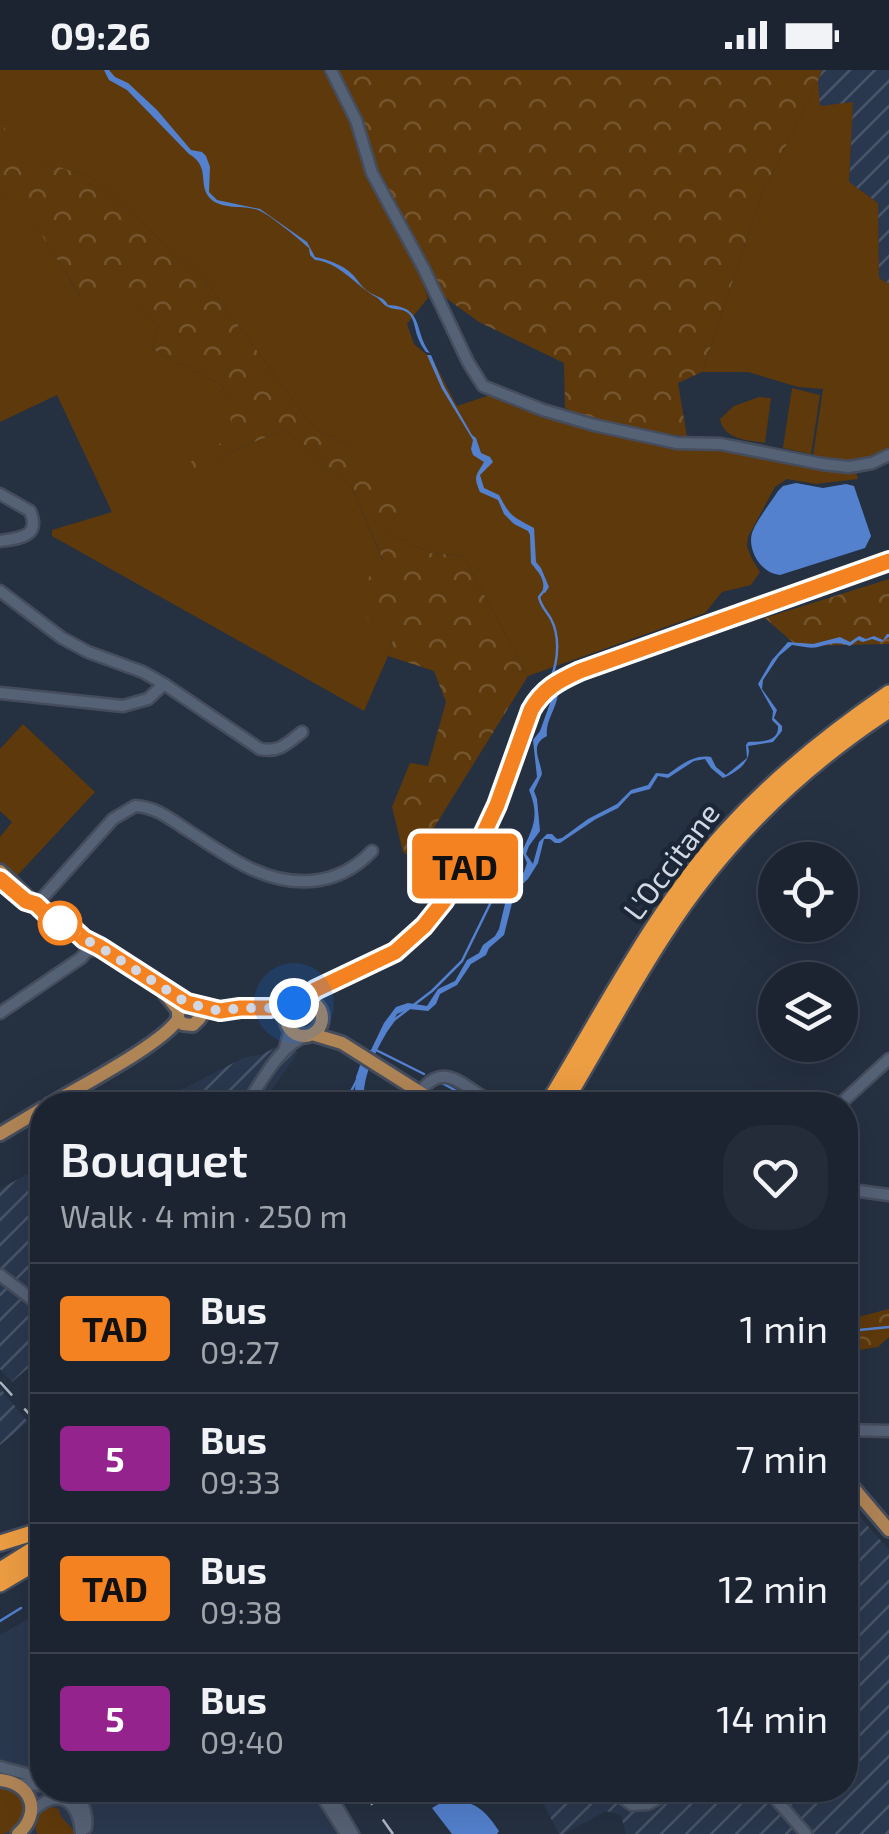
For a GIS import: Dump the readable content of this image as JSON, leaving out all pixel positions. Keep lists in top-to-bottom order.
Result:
{
  "streets": {
    "highway": ["L'Occitane"]
  },
  "lines": ["bus line TAD"],
  "page": {
    "status": "09:26",
    "on_map": "TAD",
    "heading": ["Bouquet", "Walk · 4 min · 250 m"],
    "list": [
      {
        "mark": "TAD",
        "name": "Bus",
        "note": "09:27",
        "value": "1 min"
      },
      {
        "mark": "5",
        "name": "Bus",
        "note": "09:33",
        "value": "7 min"
      },
      {
        "mark": "TAD",
        "name": "Bus",
        "note": "09:38",
        "value": "12 min"
      },
      {
        "mark": "5",
        "name": "Bus",
        "note": "09:40",
        "value": "14 min"
      }
    ]
  }
}
